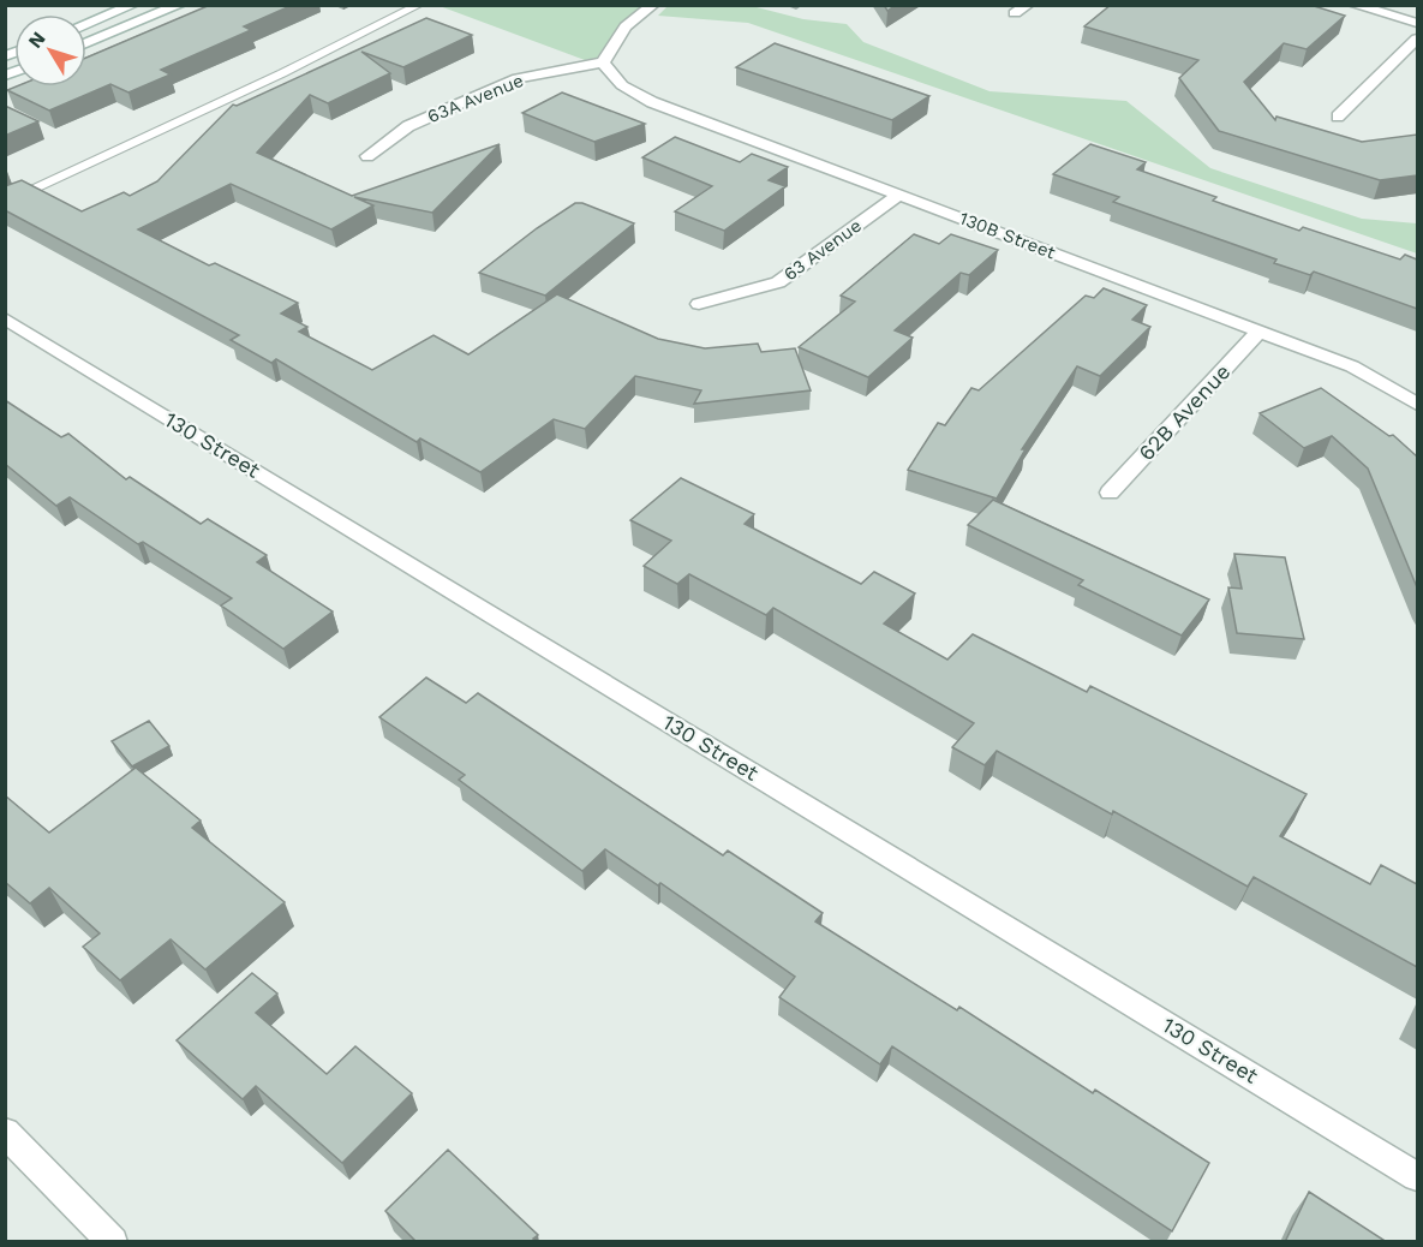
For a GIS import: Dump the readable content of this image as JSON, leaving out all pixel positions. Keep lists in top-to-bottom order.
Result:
{
  "streets": {
    "street": [
      "63A Avenue",
      "130B Street",
      "63 Avenue",
      "62B Avenue",
      "130 Street"
    ]
  },
  "crossings": [
    ["63A Avenue", "130B Street"],
    ["130B Street", "63 Avenue"],
    ["130B Street", "62B Avenue"]
  ],
  "north": "top left"
}
